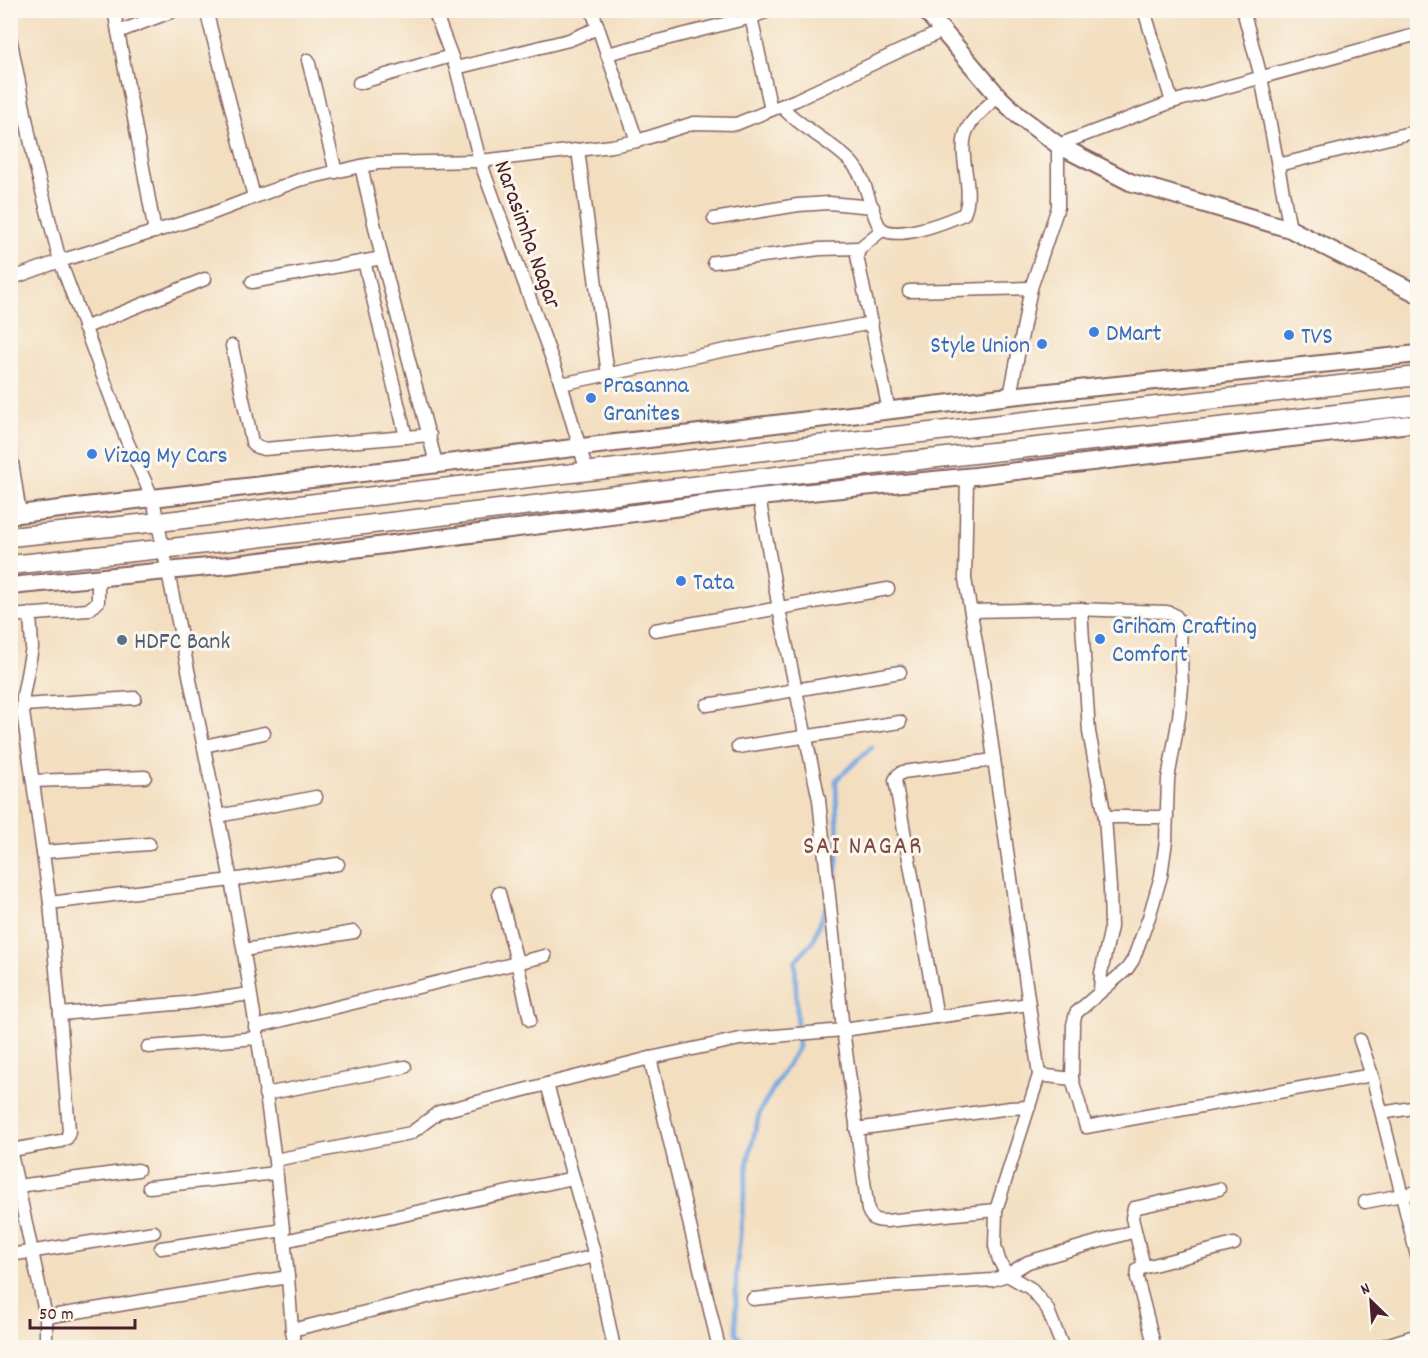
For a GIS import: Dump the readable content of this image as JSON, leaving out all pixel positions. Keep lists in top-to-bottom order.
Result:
{
  "streets": {
    "street": ["Narasimha Nagar"]
  },
  "districts": ["SAI NAGAR"],
  "places": [
    "DMart",
    "TVS",
    "Style Union",
    "Prasanna Granites",
    "Vizag My Cars",
    "Tata",
    "Griham Crafting Comfort",
    "HDFC Bank"
  ],
  "scale_bar": "50 m",
  "north": "top left"
}
